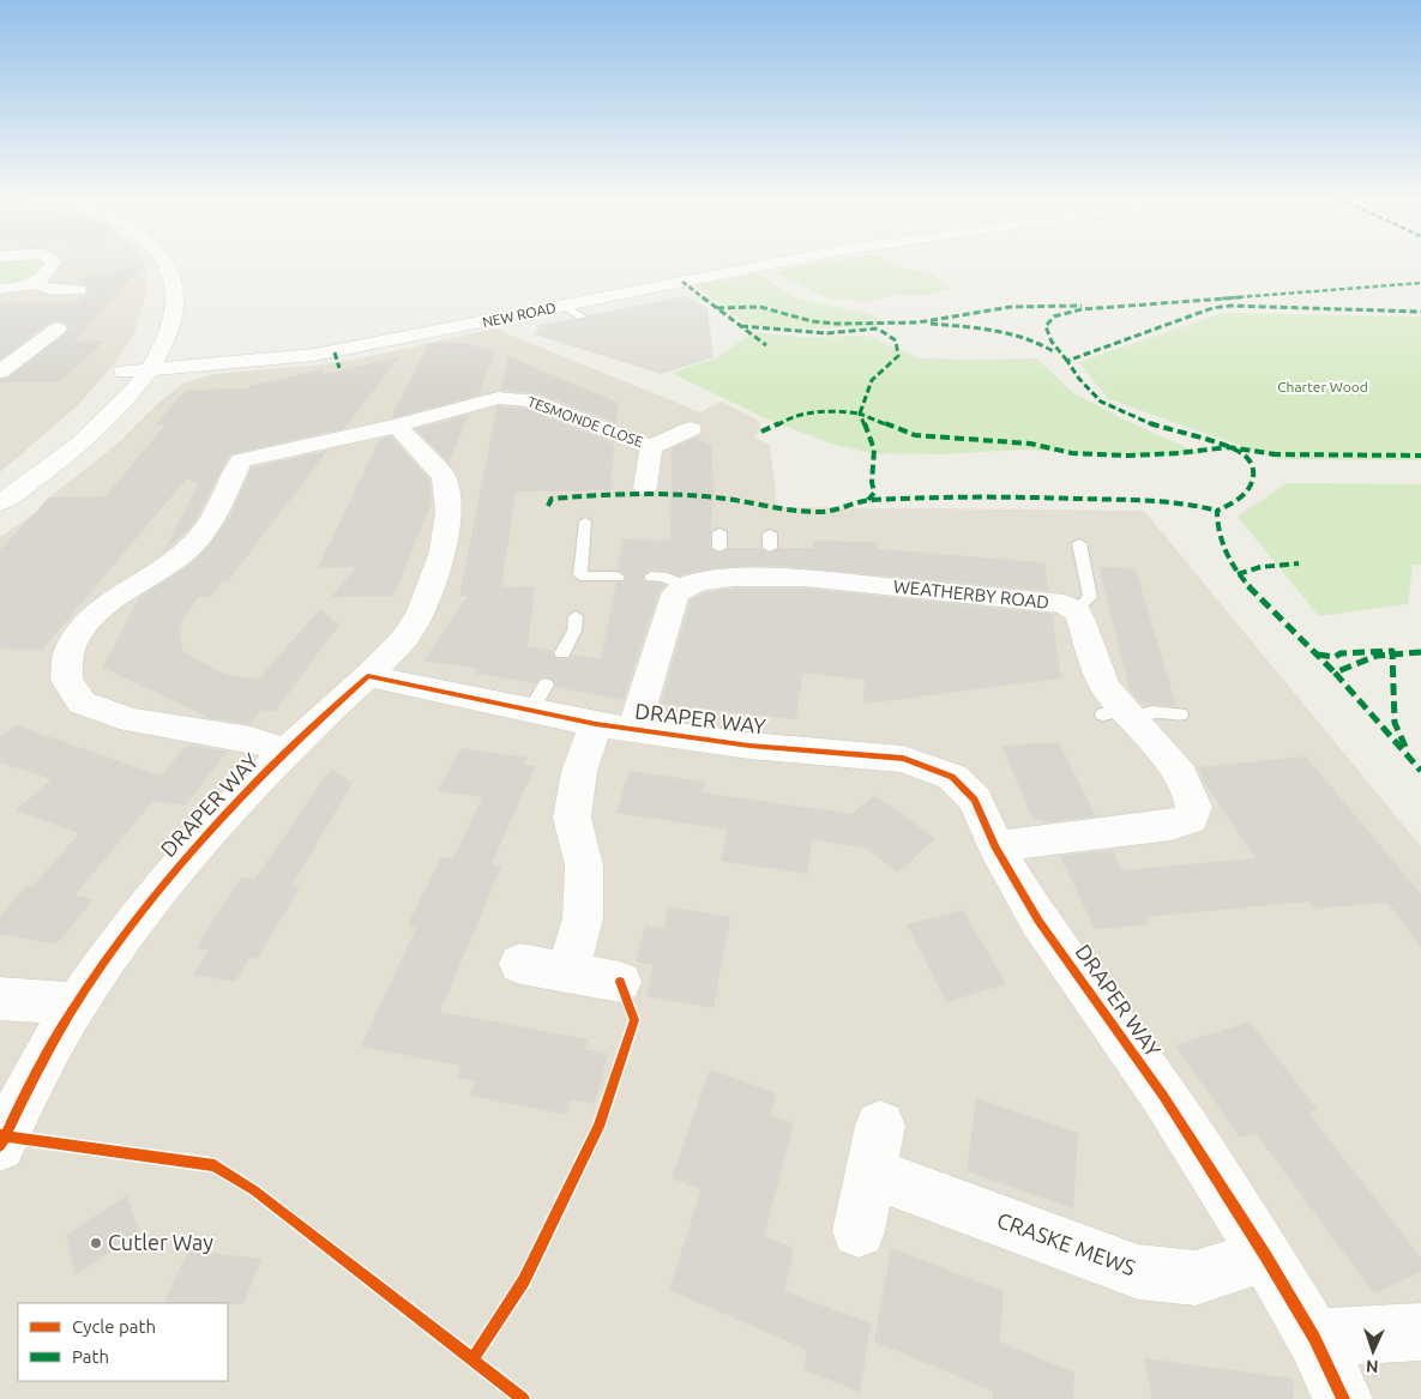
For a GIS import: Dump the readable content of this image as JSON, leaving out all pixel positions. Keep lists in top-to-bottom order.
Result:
{
  "streets": {
    "street": [
      "NEW ROAD",
      "TESMONDE CLOSE",
      "WEATHERBY ROAD",
      "DRAPER WAY",
      "CRASKE MEWS"
    ]
  },
  "crossings": [
    ["TESMONDE CLOSE", "DRAPER WAY"],
    ["WEATHERBY ROAD", "DRAPER WAY"],
    ["DRAPER WAY", "CRASKE MEWS"]
  ],
  "parks": ["Charter Wood"],
  "places": ["Cutler Way"],
  "legend": ["Cycle path", "Path"],
  "north": "bottom"
}
